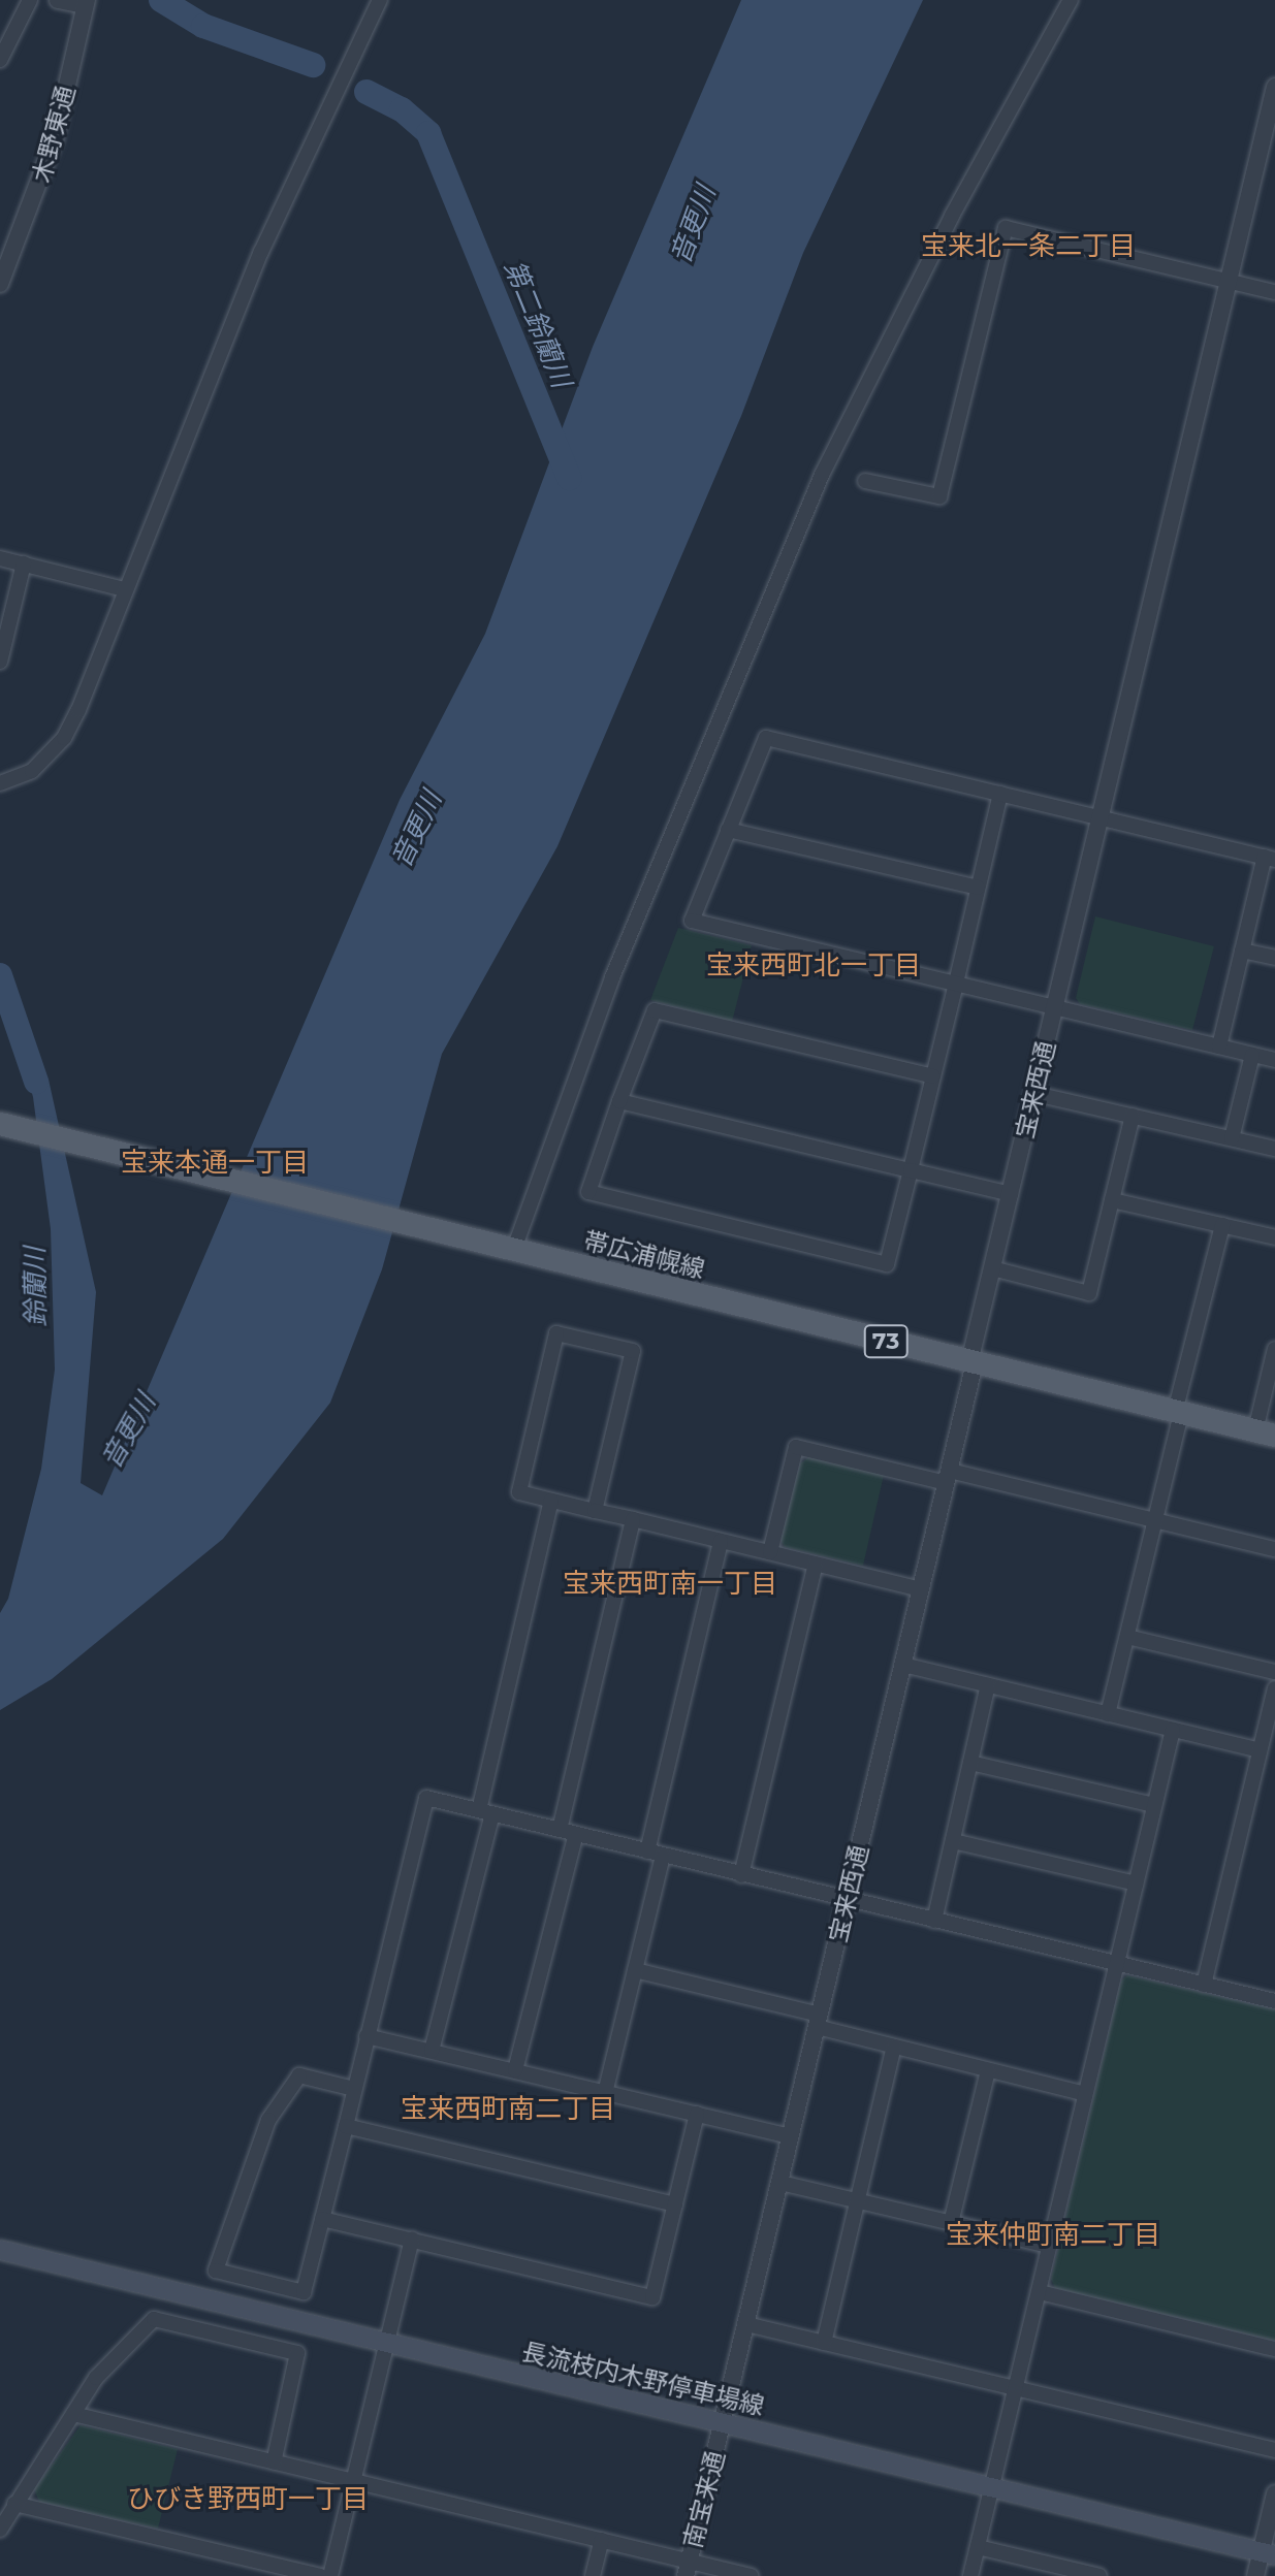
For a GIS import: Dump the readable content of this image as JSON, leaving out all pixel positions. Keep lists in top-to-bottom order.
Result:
{
  "streets": {
    "main road": ["帯広浦幌線", "73", "長流枝内木野停車場線"],
    "street": ["木野東通", "宝来西通", "南宝来通"]
  },
  "crossings": [
    ["宝来西通", "帯広浦幌線"],
    ["宝来西通", "長流枝内木野停車場線"],
    ["宝来西通", "南宝来通"],
    ["長流枝内木野停車場線", "南宝来通"]
  ],
  "districts": [
    "宝来北一条二丁目",
    "宝来西町北一丁目",
    "宝来本通一丁目",
    "宝来西町南一丁目",
    "宝来西町南二丁目",
    "宝来仲町南二丁目",
    "ひびき野西町一丁目"
  ],
  "water": ["音更川", "第二鈴蘭川", "鈴蘭川"]
}
